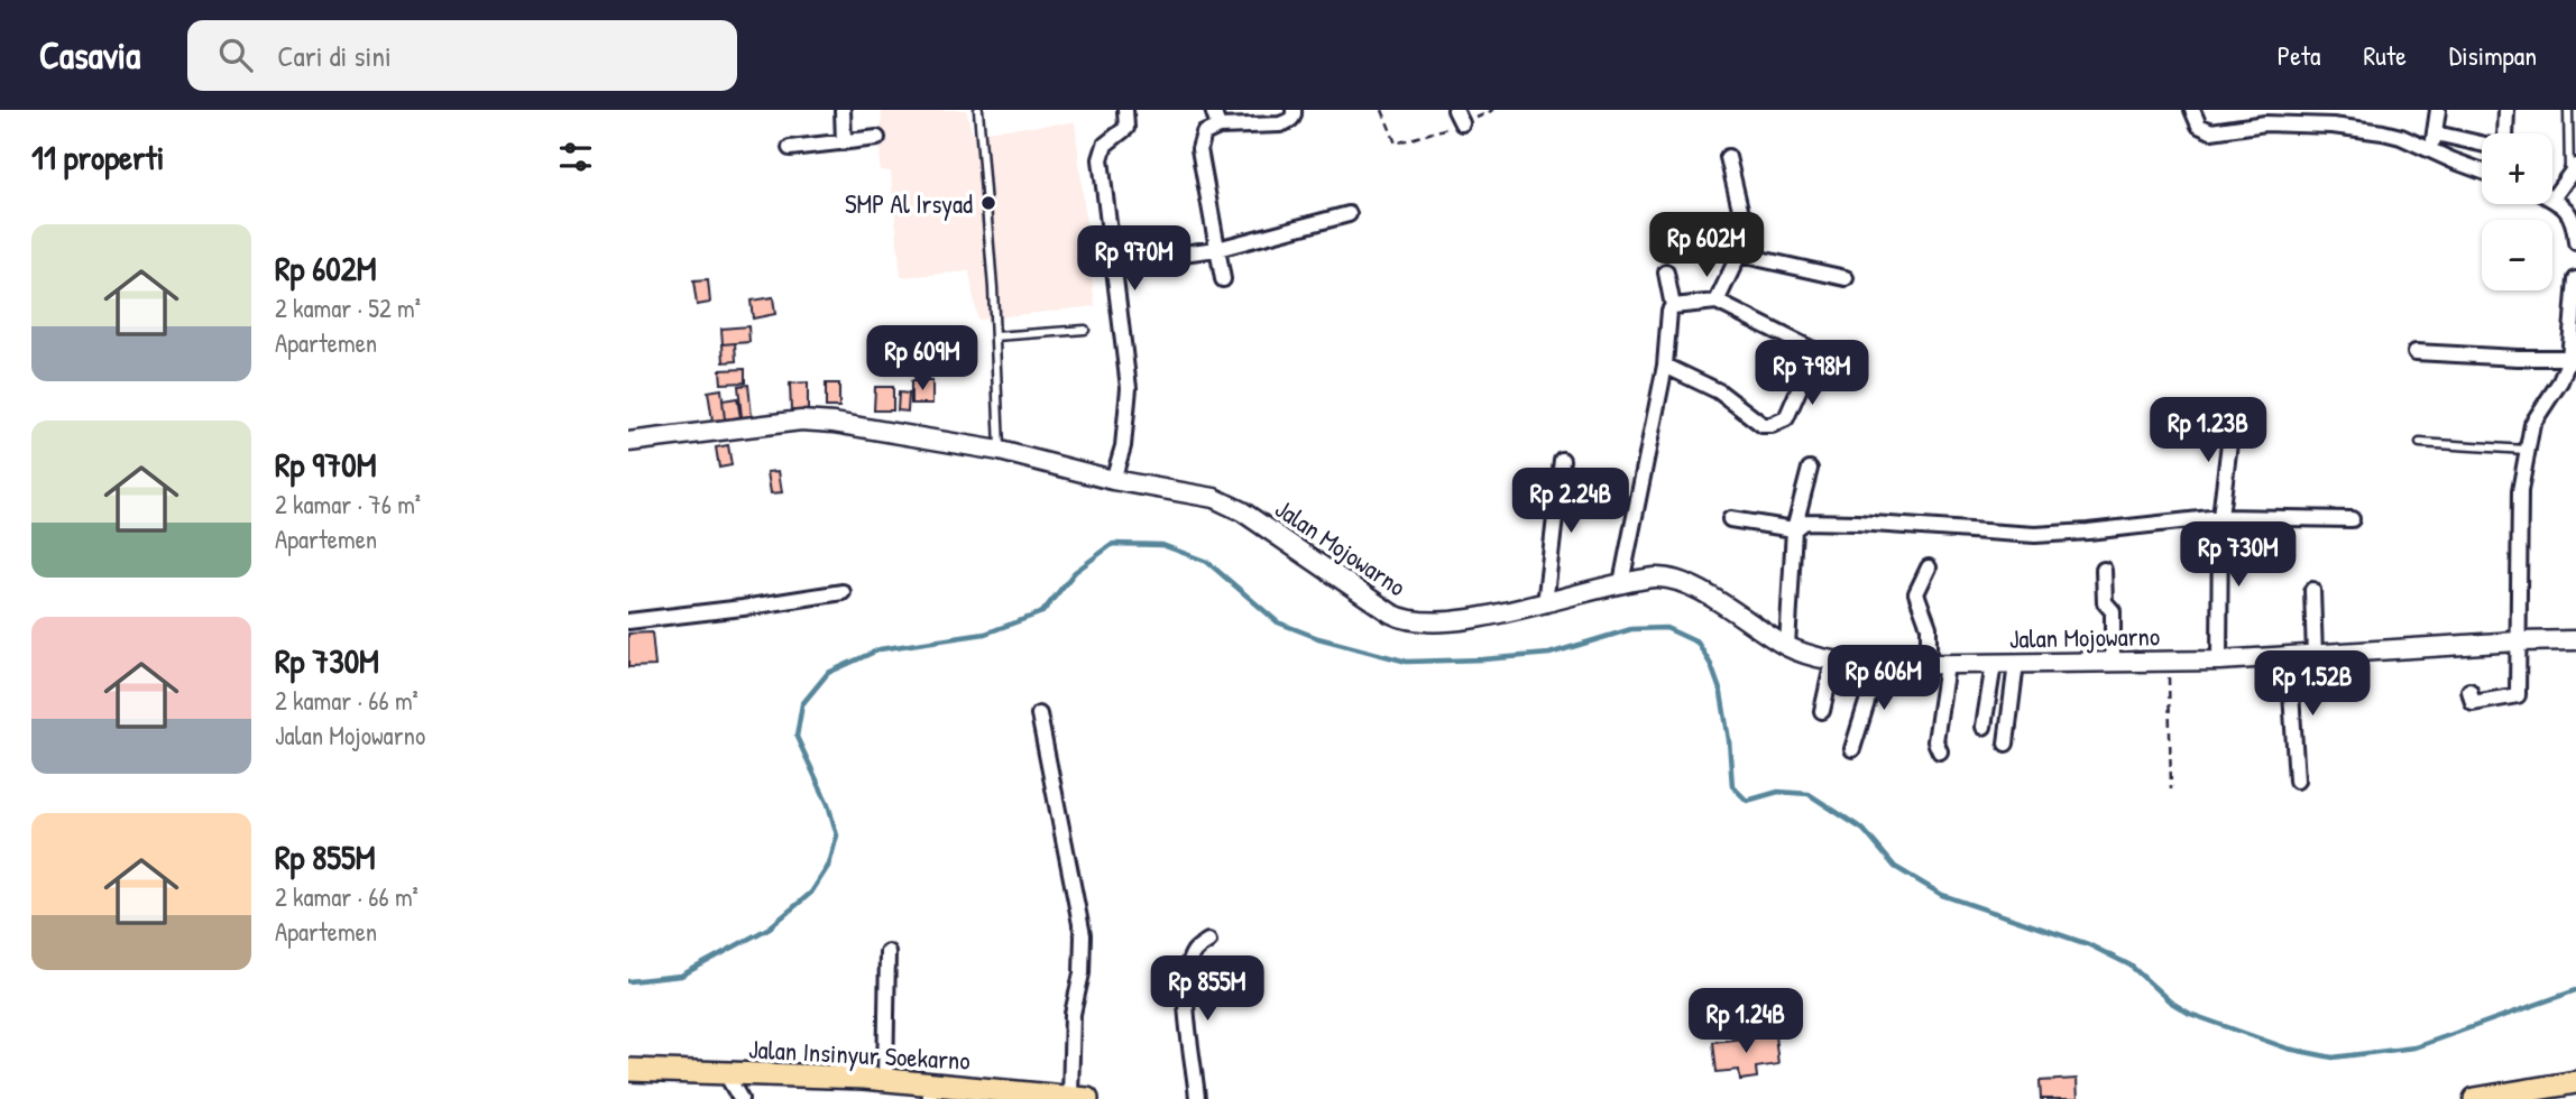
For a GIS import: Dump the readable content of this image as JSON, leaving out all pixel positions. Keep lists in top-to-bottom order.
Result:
{
  "streets": {
    "main road": ["Jalan Insinyur Soekarno"],
    "street": ["Jalan Mojowarno"]
  },
  "places": ["SMP Al Irsyad"],
  "page": {
    "header": "Casavia",
    "search": "Cari di sini",
    "nav": ["Peta", "Rute", "Disimpan"],
    "heading": "11 properti",
    "map_buttons": ["+", "−"],
    "list": [
      {
        "name": "Rp 602M",
        "note": "2 kamar · 52 m² · Apartemen"
      },
      {
        "name": "Rp 970M",
        "note": "2 kamar · 76 m² · Apartemen"
      },
      {
        "name": "Rp 730M",
        "note": "2 kamar · 66 m² · Jalan Mojowarno"
      },
      {
        "name": "Rp 855M",
        "note": "2 kamar · 66 m² · Apartemen"
      }
    ],
    "price": [
      "Rp 602M",
      "Rp 970M",
      "Rp 609M",
      "Rp 798M",
      "Rp 1.23B",
      "Rp 2.24B",
      "Rp 730M",
      "Rp 606M",
      "Rp 1.52B",
      "Rp 855M",
      "Rp 1.24B"
    ]
  }
}
